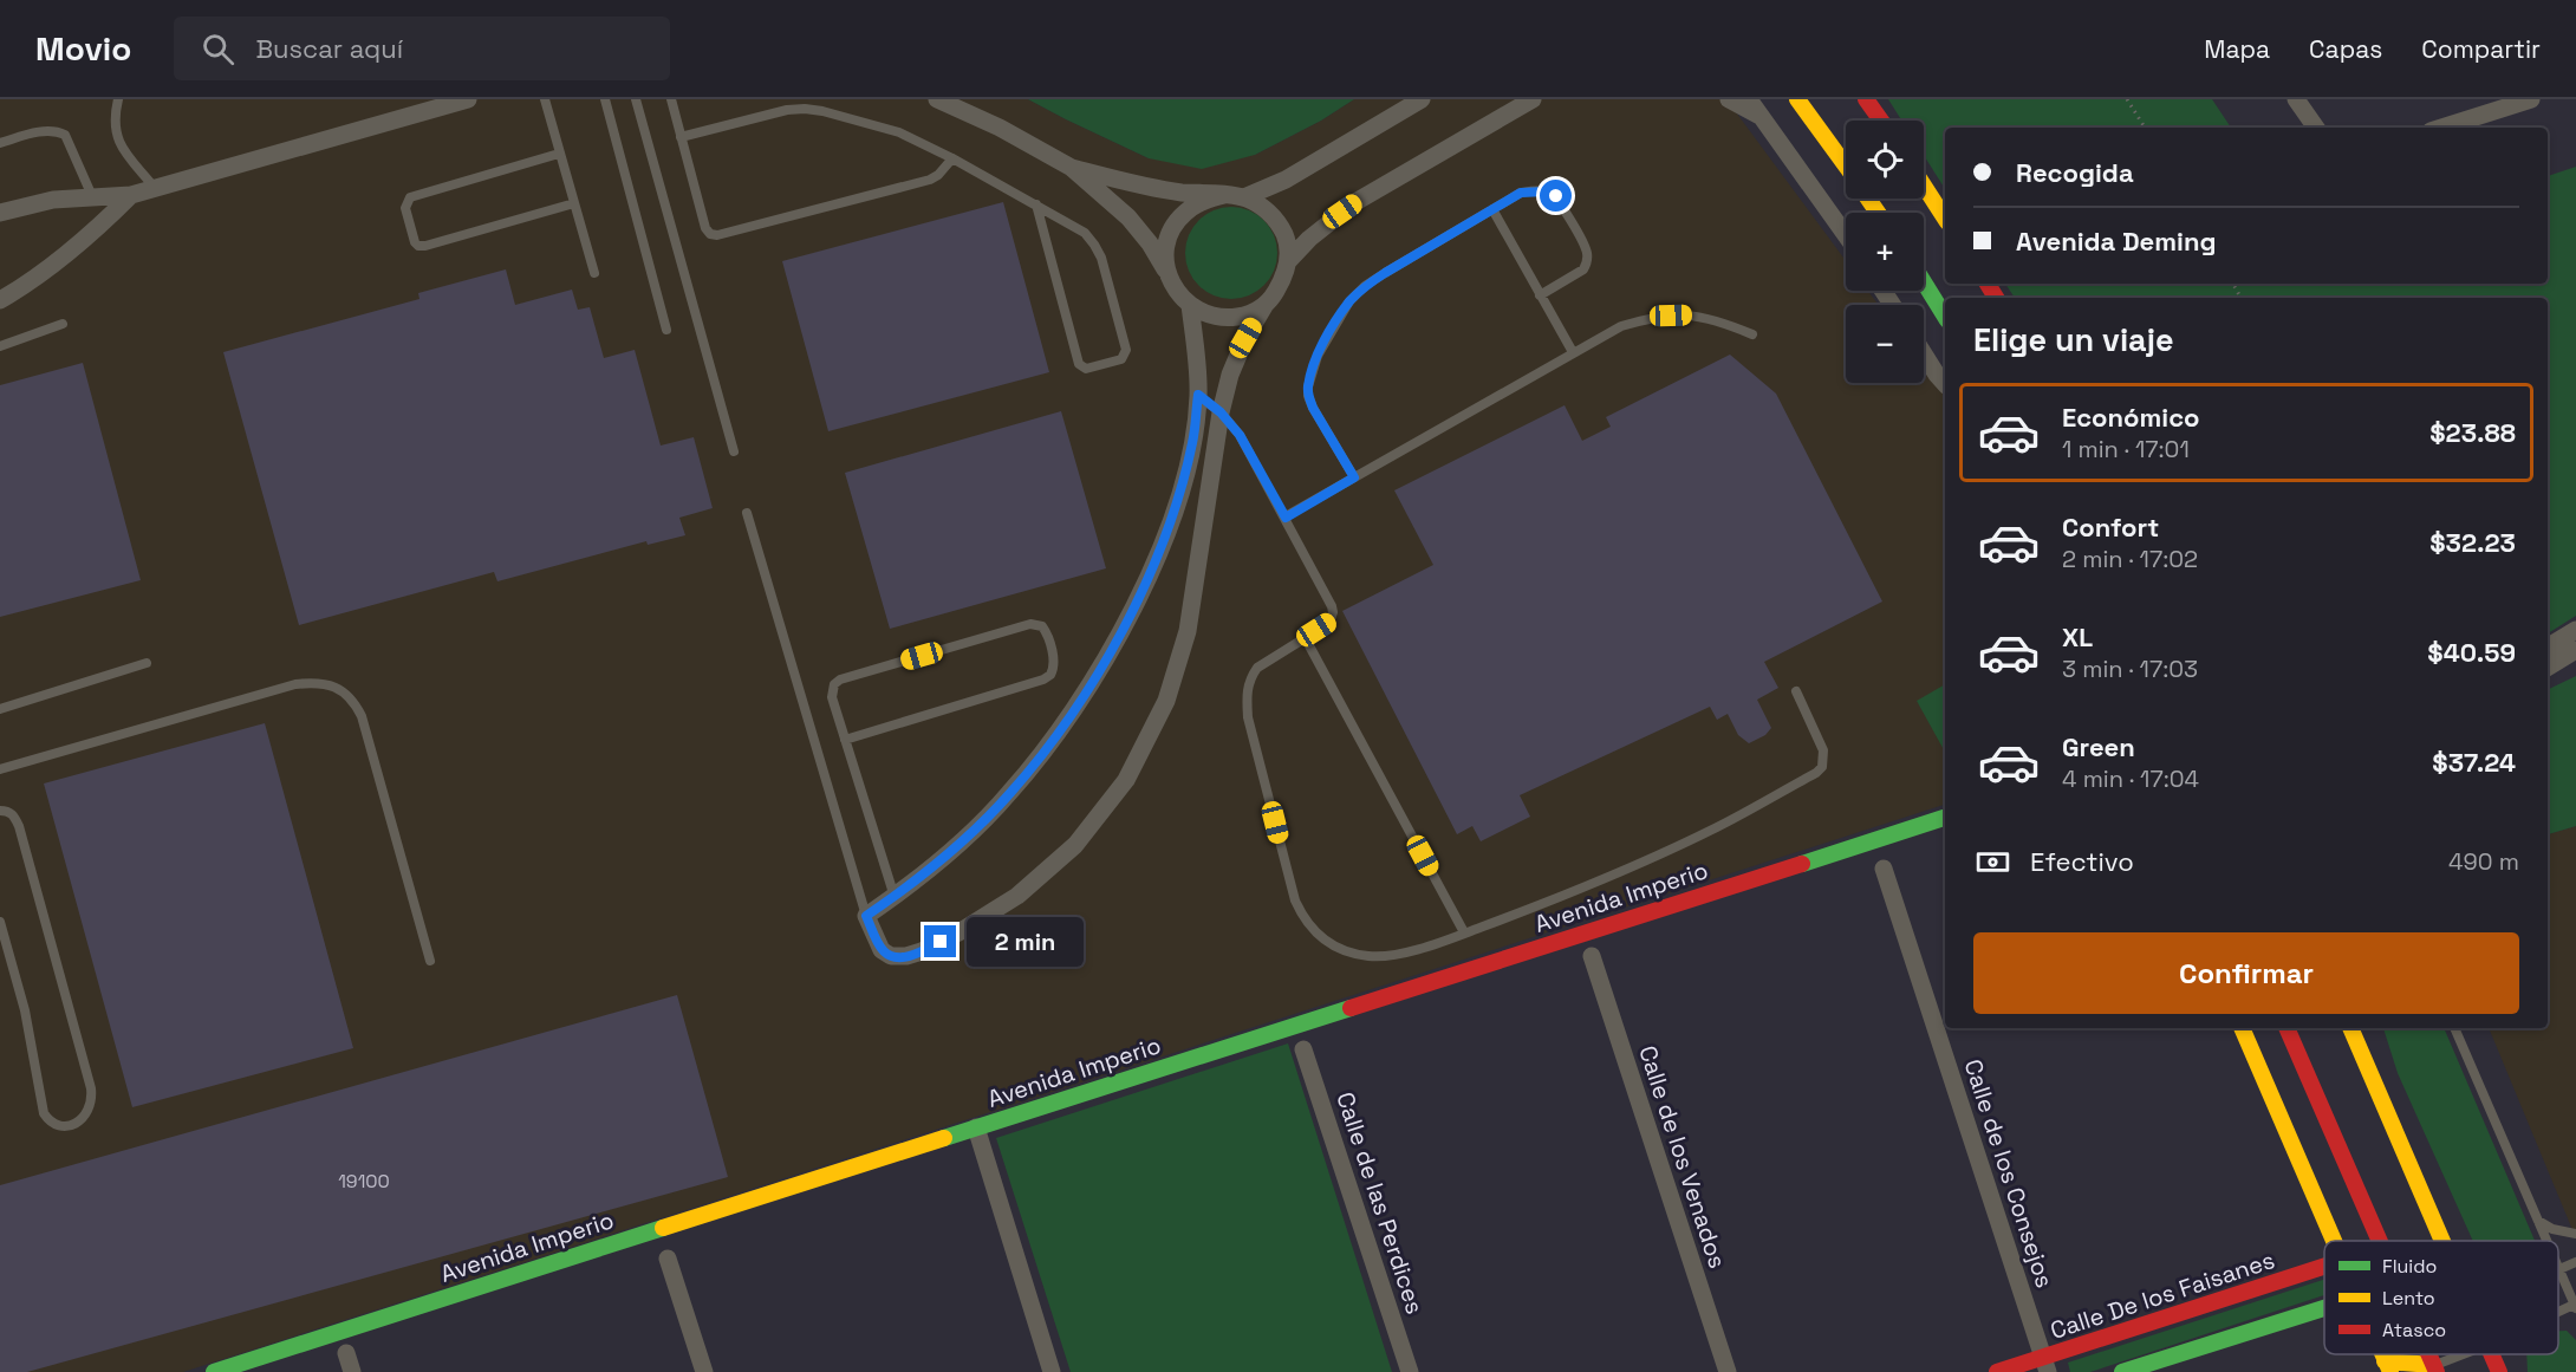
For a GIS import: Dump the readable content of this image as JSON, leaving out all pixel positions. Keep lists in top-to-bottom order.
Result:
{
  "streets": {
    "street": [
      "Avenida Imperio",
      "Calle de los Venados",
      "Calle de los Consejos",
      "Calle de las Perdices",
      "Calle De los Faisanes"
    ]
  },
  "crossings": [
    ["Calle de los Consejos", "Calle De los Faisanes"]
  ],
  "house_numbers": ["19100"],
  "legend": ["Fluido", "Lento", "Atasco"],
  "page": {
    "header": "Movio",
    "search": "Buscar aquí",
    "nav": ["Mapa", "Capas", "Compartir"],
    "map_buttons": ["+", "−"],
    "banner": ["Recogida", "Avenida Deming"],
    "heading": "Elige un viaje",
    "list": [
      {
        "name": "Económico",
        "note": "1 min · 17:01",
        "value": "$23.88"
      },
      {
        "name": "Confort",
        "note": "2 min · 17:02",
        "value": "$32.23"
      },
      {
        "name": "XL",
        "note": "3 min · 17:03",
        "value": "$40.59"
      },
      {
        "name": "Green",
        "note": "4 min · 17:04",
        "value": "$37.24"
      }
    ],
    "pay": ["Efectivo", "490 m"],
    "bubble": "2 min",
    "buttons": "Confirmar"
  }
}
